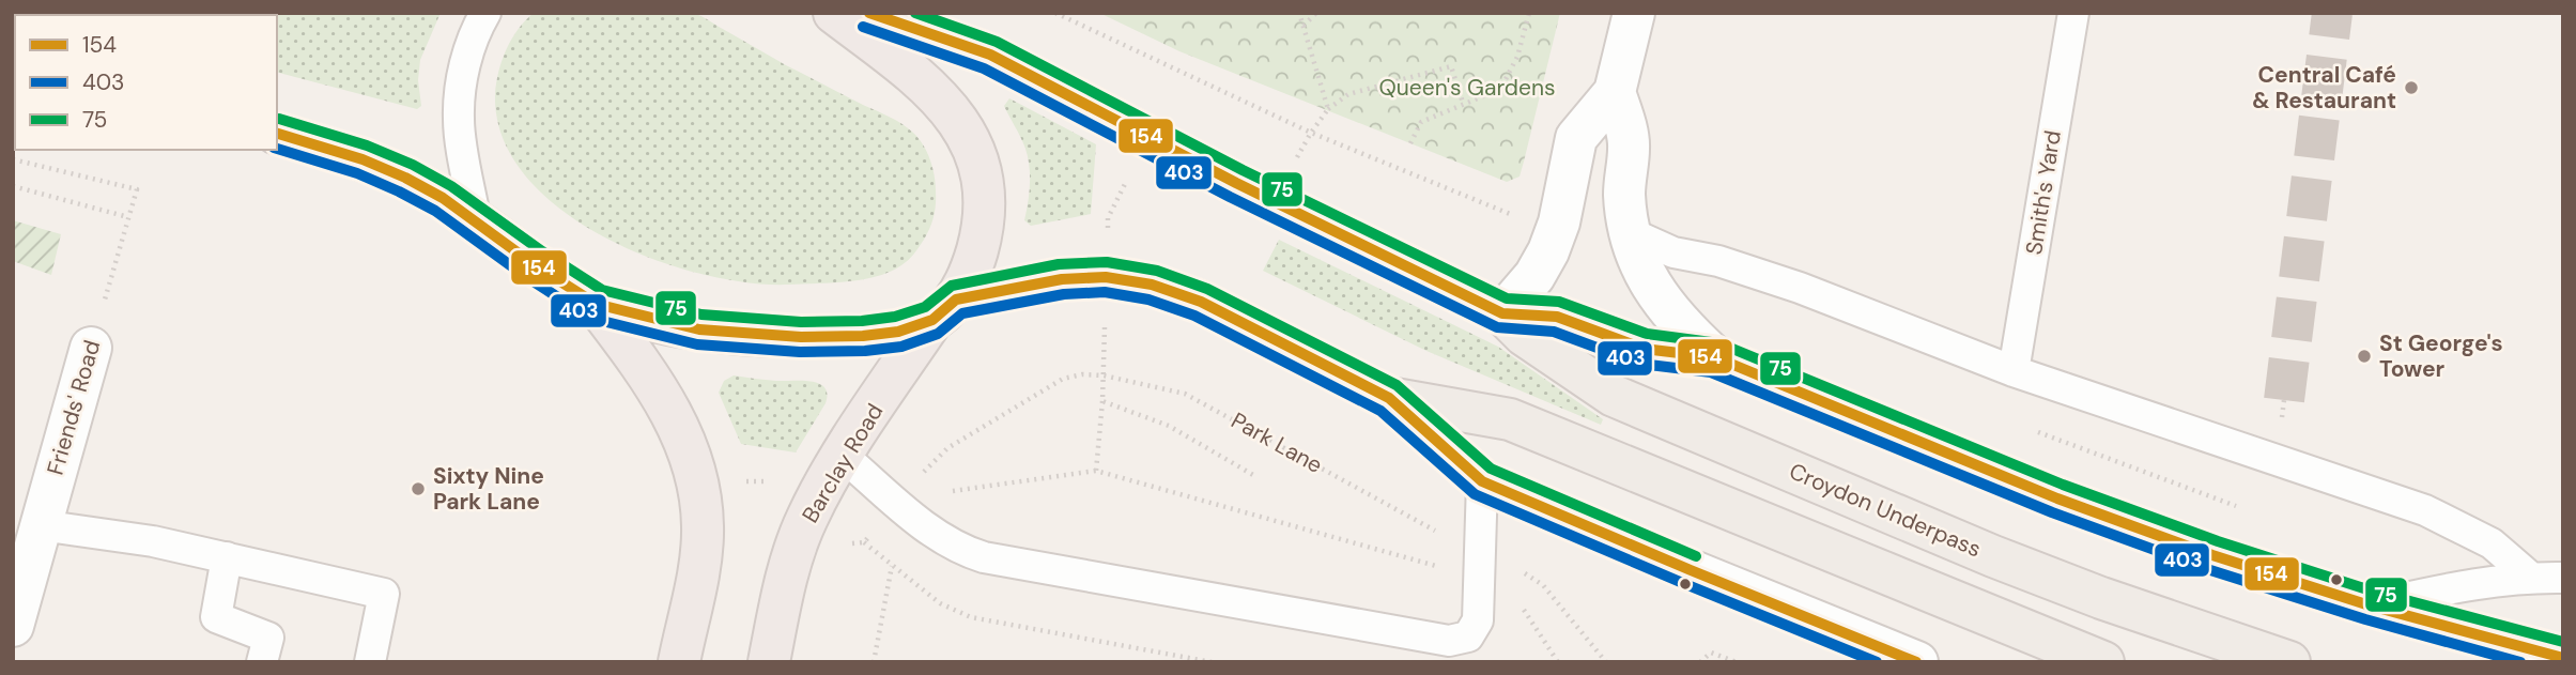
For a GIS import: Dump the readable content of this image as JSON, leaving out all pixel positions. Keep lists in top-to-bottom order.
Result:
{
  "streets": {
    "highway": ["Barclay Road"],
    "main road": ["Croydon Underpass"],
    "street": ["Friends' Road"],
    "lane": ["Smith's Yard"],
    "path": ["Park Lane"]
  },
  "parks": ["Queen's Gardens"],
  "places": ["Central Café & Restaurant", "St George's Tower", "Sixty Nine Park Lane"],
  "lines": ["transit line 154", "transit line 75", "transit line 403"],
  "legend": ["154", "403", "75"]
}
